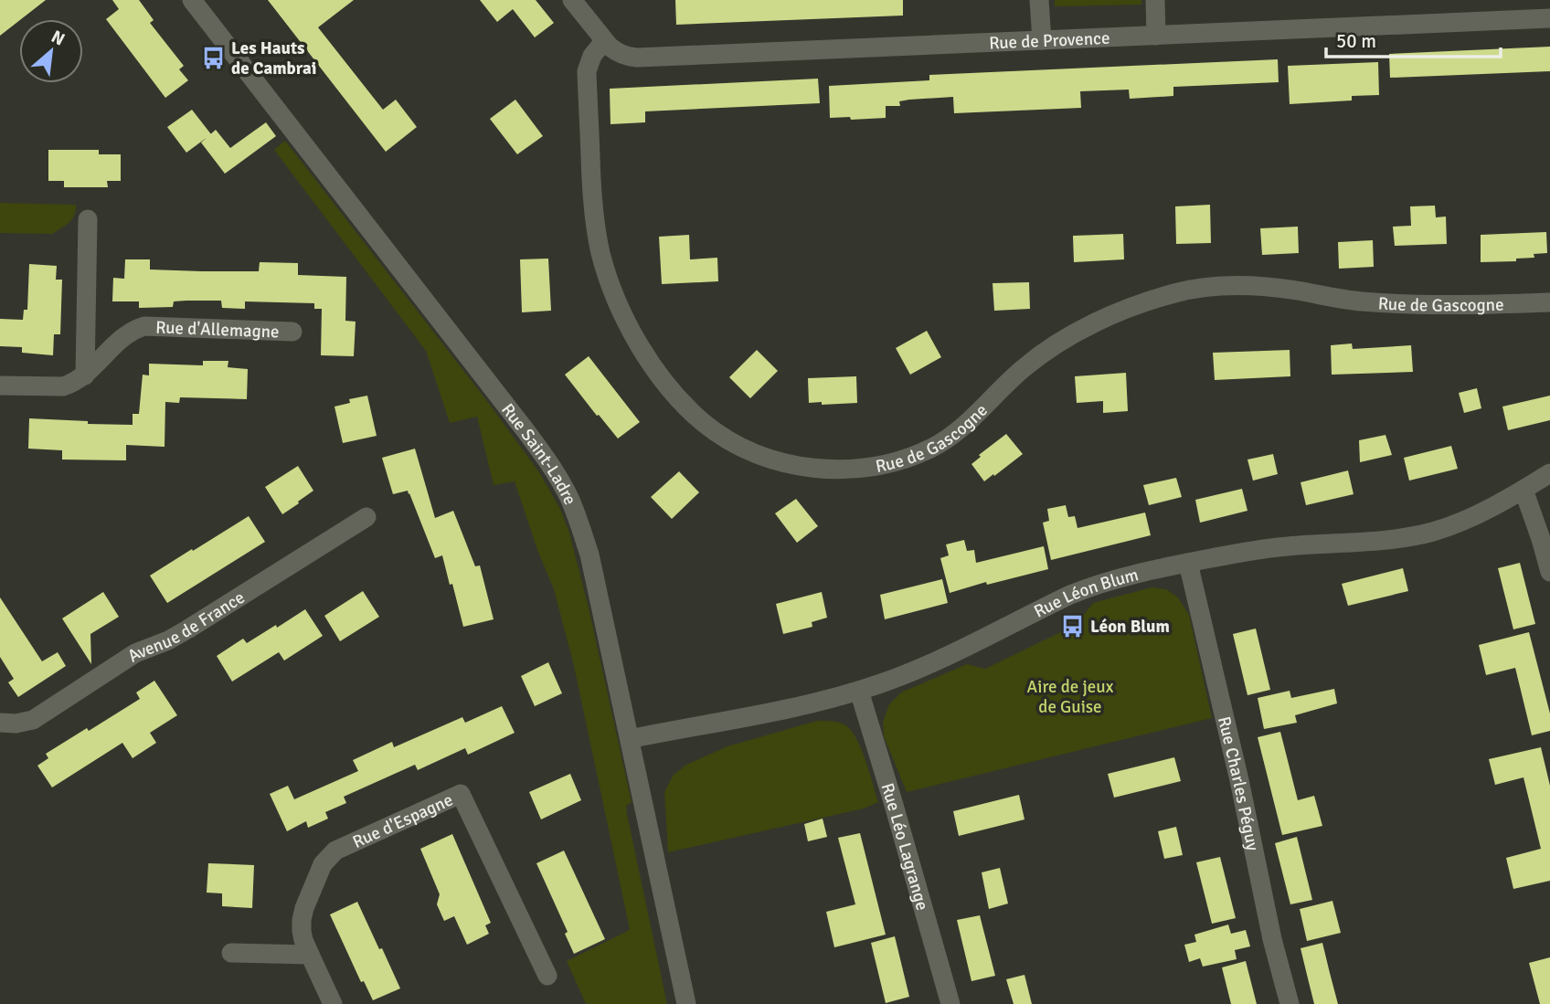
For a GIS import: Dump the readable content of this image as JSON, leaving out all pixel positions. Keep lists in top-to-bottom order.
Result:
{
  "streets": {
    "street": [
      "Rue de Provence",
      "Rue de Gascogne",
      "Rue d'Allemagne",
      "Rue Saint-Ladre",
      "Rue Léon Blum",
      "Avenue de France",
      "Rue Charles Péguy",
      "Rue d'Espagne",
      "Rue Léo Lagrange"
    ]
  },
  "crossings": [
    ["Rue de Provence", "Rue de Gascogne"],
    ["Rue Saint-Ladre", "Rue Léon Blum"],
    ["Rue Léon Blum", "Rue Charles Péguy"],
    ["Rue Léon Blum", "Rue Léo Lagrange"]
  ],
  "parks": ["Aire de jeux de Guise"],
  "places": {
    "bus stop": ["Les Hauts de Cambrai", "Léon Blum"]
  },
  "scale_bar": "50 m",
  "north": "top right"
}
